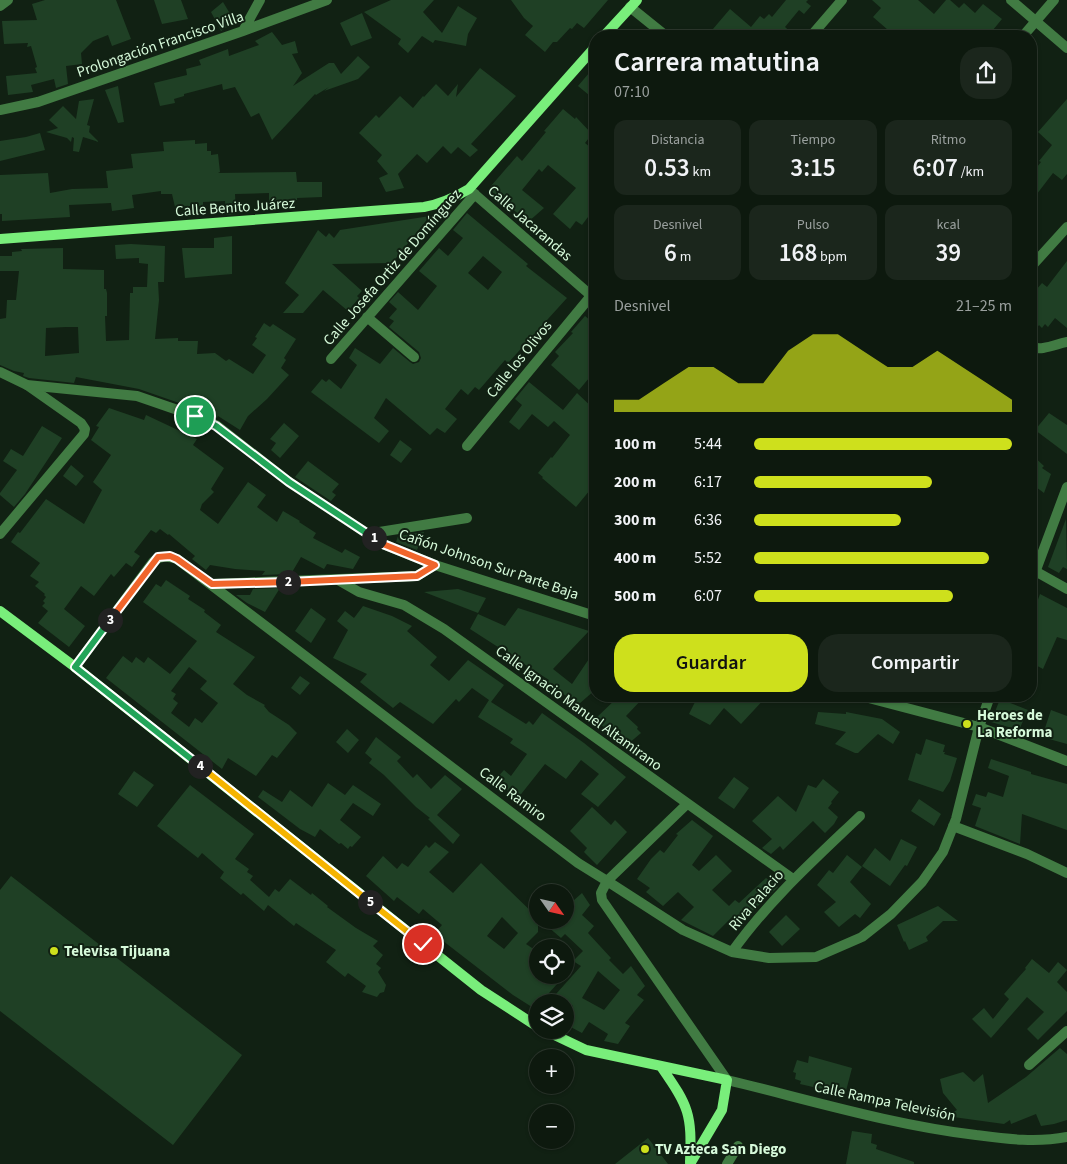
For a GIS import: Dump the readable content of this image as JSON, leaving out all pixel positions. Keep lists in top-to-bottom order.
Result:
{
  "streets": {
    "main road": ["Calle Benito Juárez", "Calle Josefa Ortiz de Domínguez"],
    "street": [
      "Prolongación Francisco Villa",
      "Calle Jacarandas",
      "Calle los Olivos",
      "Cañón Johnson Sur Parte Baja",
      "Calle Ignacio Manuel Altamirano",
      "Calle Ramiro",
      "Riva Palacio",
      "Calle Rampa Televisión"
    ]
  },
  "crossings": [
    ["Calle Benito Juárez", "Calle Jacarandas"],
    ["Calle Benito Juárez", "Calle Josefa Ortiz de Domínguez"],
    ["Calle Jacarandas", "Calle Josefa Ortiz de Domínguez"],
    ["Calle Ignacio Manuel Altamirano", "Riva Palacio"],
    ["Calle Ramiro", "Riva Palacio"]
  ],
  "places": ["Heroes de La Reforma", "Televisa Tijuana", "TV Azteca San Diego"],
  "north": "bottom right",
  "page": {
    "heading": ["Carrera matutina", "07:10"],
    "stats": [
      ["Distancia", "0.53 km"],
      ["Tiempo", "3:15"],
      ["Ritmo", "6:07 /km"],
      ["Desnivel", "6 m"],
      ["Pulso", "168 bpm"],
      ["kcal", "39"]
    ],
    "chart": ["Desnivel", "21–25 m"],
    "list": [
      {
        "name": "100 m",
        "note": "5:44"
      },
      {
        "name": "200 m",
        "note": "6:17"
      },
      {
        "name": "300 m",
        "note": "6:36"
      },
      {
        "name": "400 m",
        "note": "5:52"
      },
      {
        "name": "500 m",
        "note": "6:07"
      }
    ],
    "pins": [
      "1",
      "2",
      "3",
      "4",
      "5"
    ],
    "buttons": ["Guardar", "Compartir"],
    "map_buttons": ["+", "−"]
  }
}
